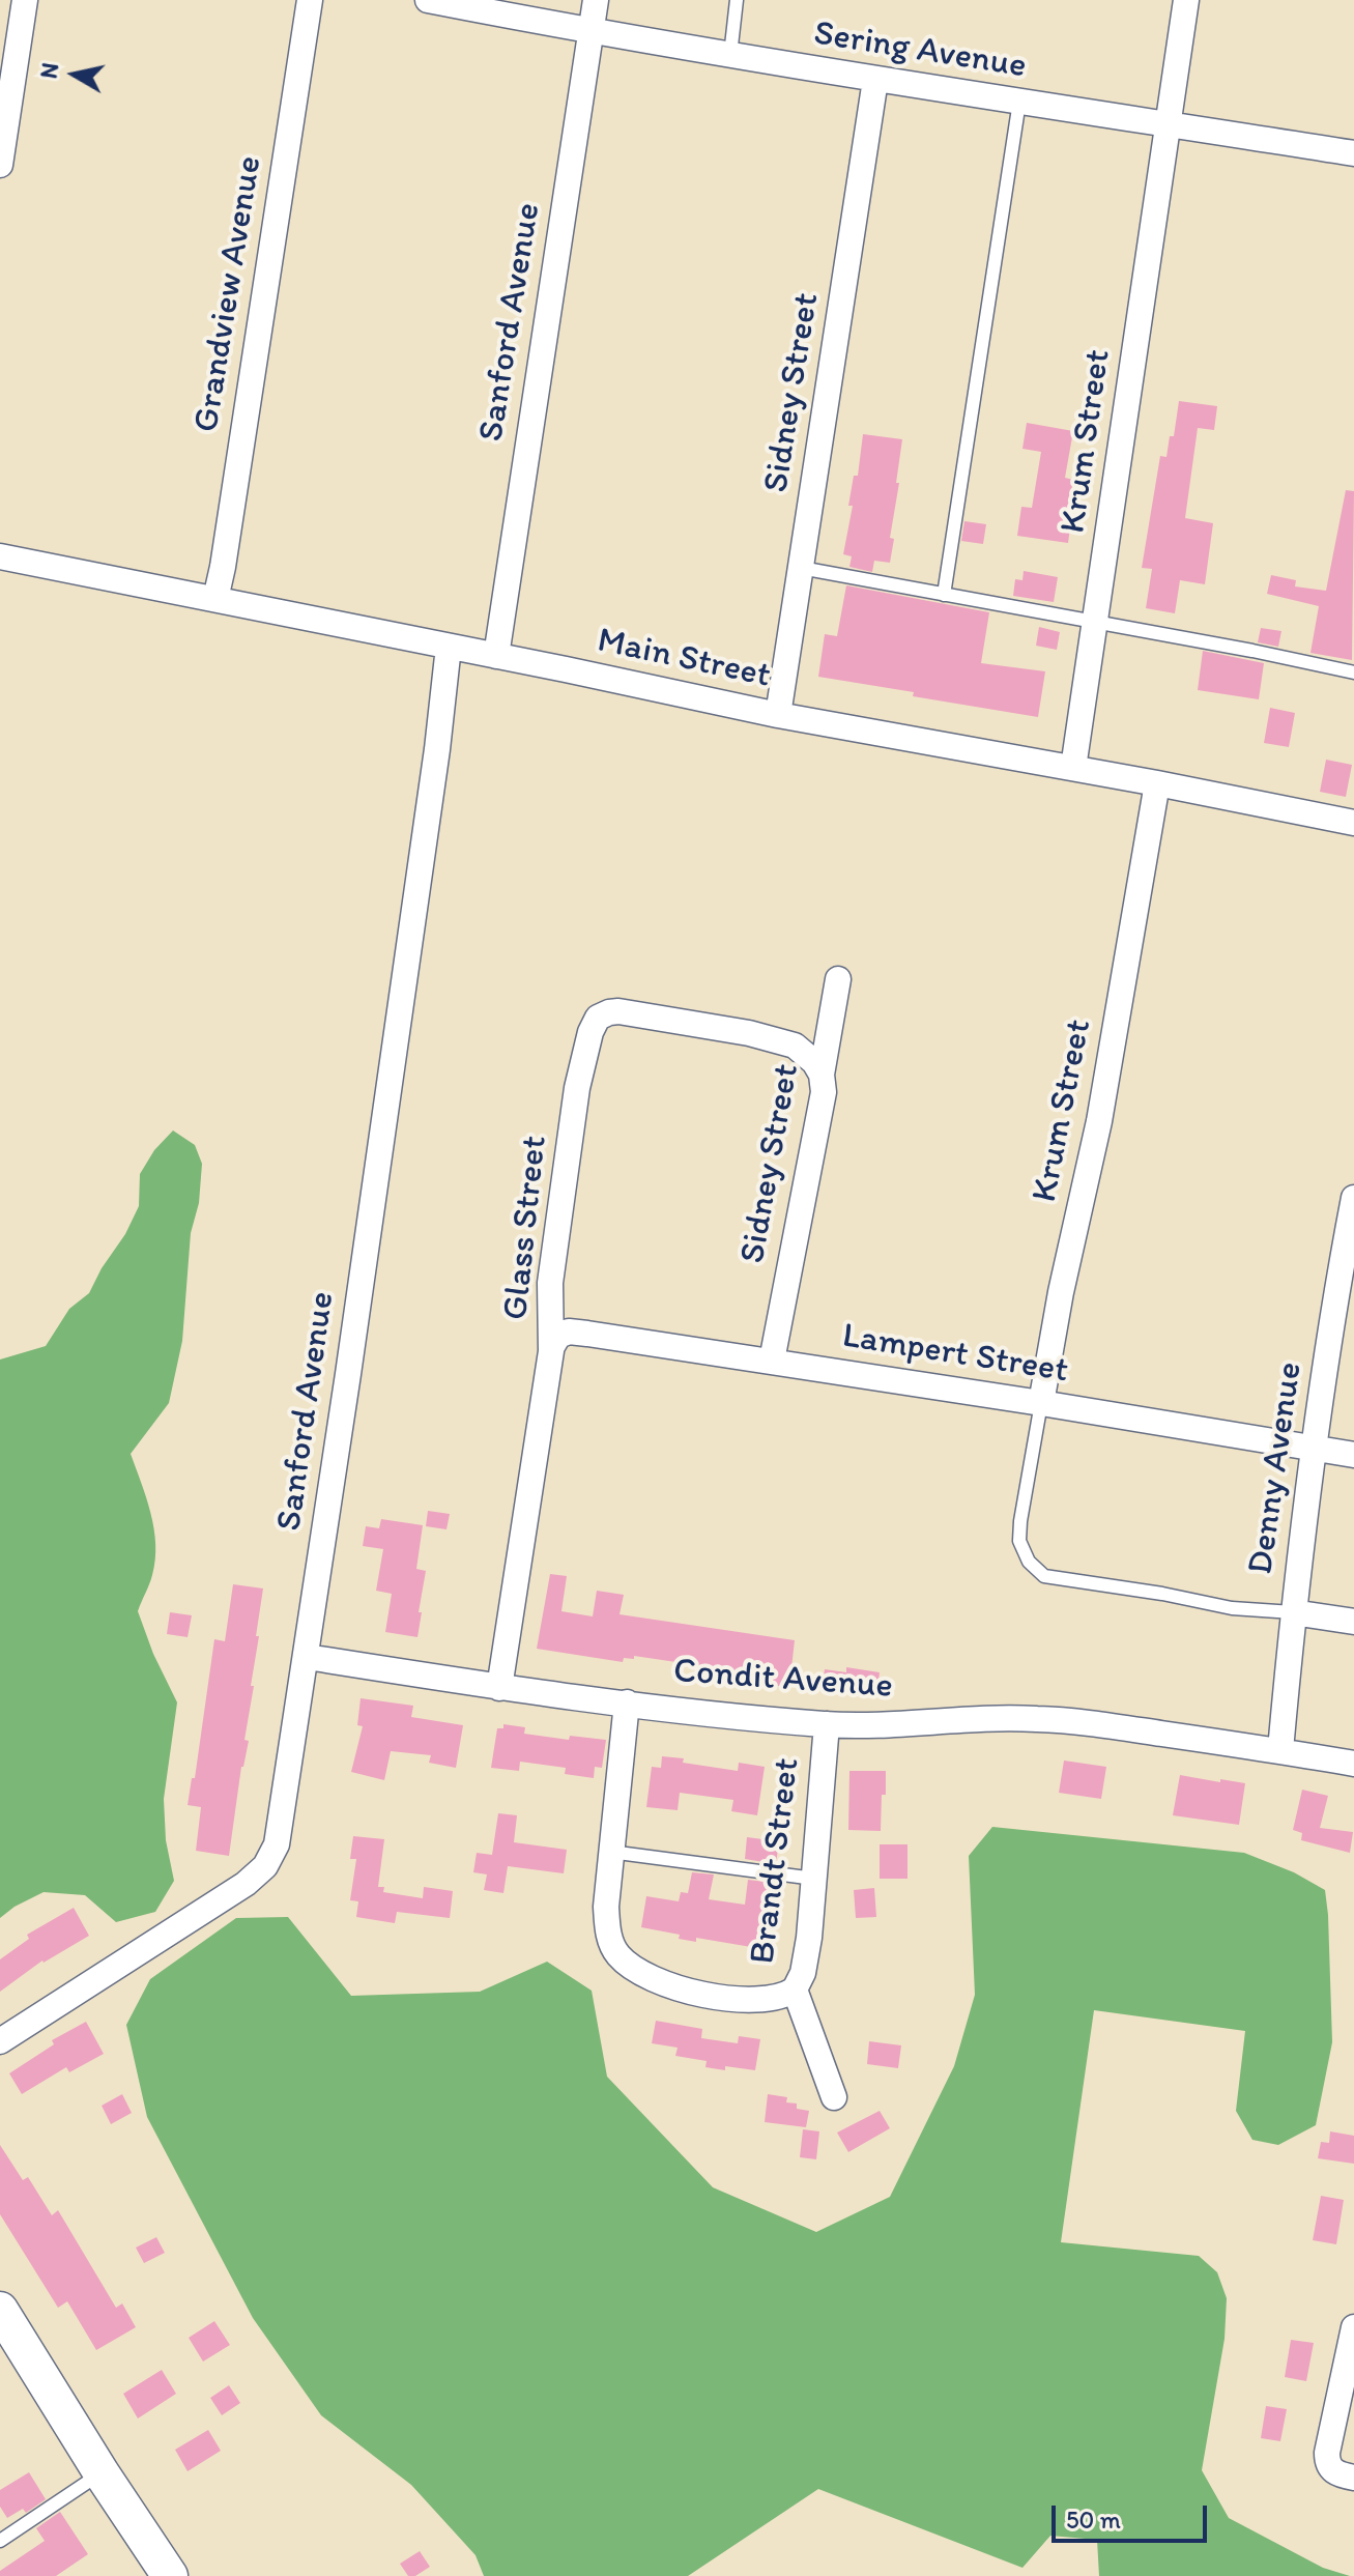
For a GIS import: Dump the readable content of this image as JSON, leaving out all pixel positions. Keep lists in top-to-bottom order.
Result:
{
  "streets": {
    "street": [
      "Sering Avenue",
      "Grandview Avenue",
      "Sanford Avenue",
      "Sidney Street",
      "Krum Street",
      "Main Street",
      "Glass Street",
      "Lampert Street",
      "Denny Avenue",
      "Condit Avenue",
      "Brandt Street"
    ]
  },
  "crossings": [
    ["Sering Avenue", "Sanford Avenue"],
    ["Sering Avenue", "Sidney Street"],
    ["Sering Avenue", "Krum Street"],
    ["Grandview Avenue", "Main Street"],
    ["Sanford Avenue", "Main Street"],
    ["Sanford Avenue", "Condit Avenue"],
    ["Sidney Street", "Main Street"],
    ["Sidney Street", "Glass Street"],
    ["Sidney Street", "Lampert Street"],
    ["Krum Street", "Main Street"],
    ["Krum Street", "Lampert Street"],
    ["Glass Street", "Lampert Street"],
    ["Glass Street", "Condit Avenue"],
    ["Lampert Street", "Denny Avenue"],
    ["Denny Avenue", "Condit Avenue"],
    ["Condit Avenue", "Brandt Street"]
  ],
  "scale_bar": "50 m",
  "north": "left"
}
